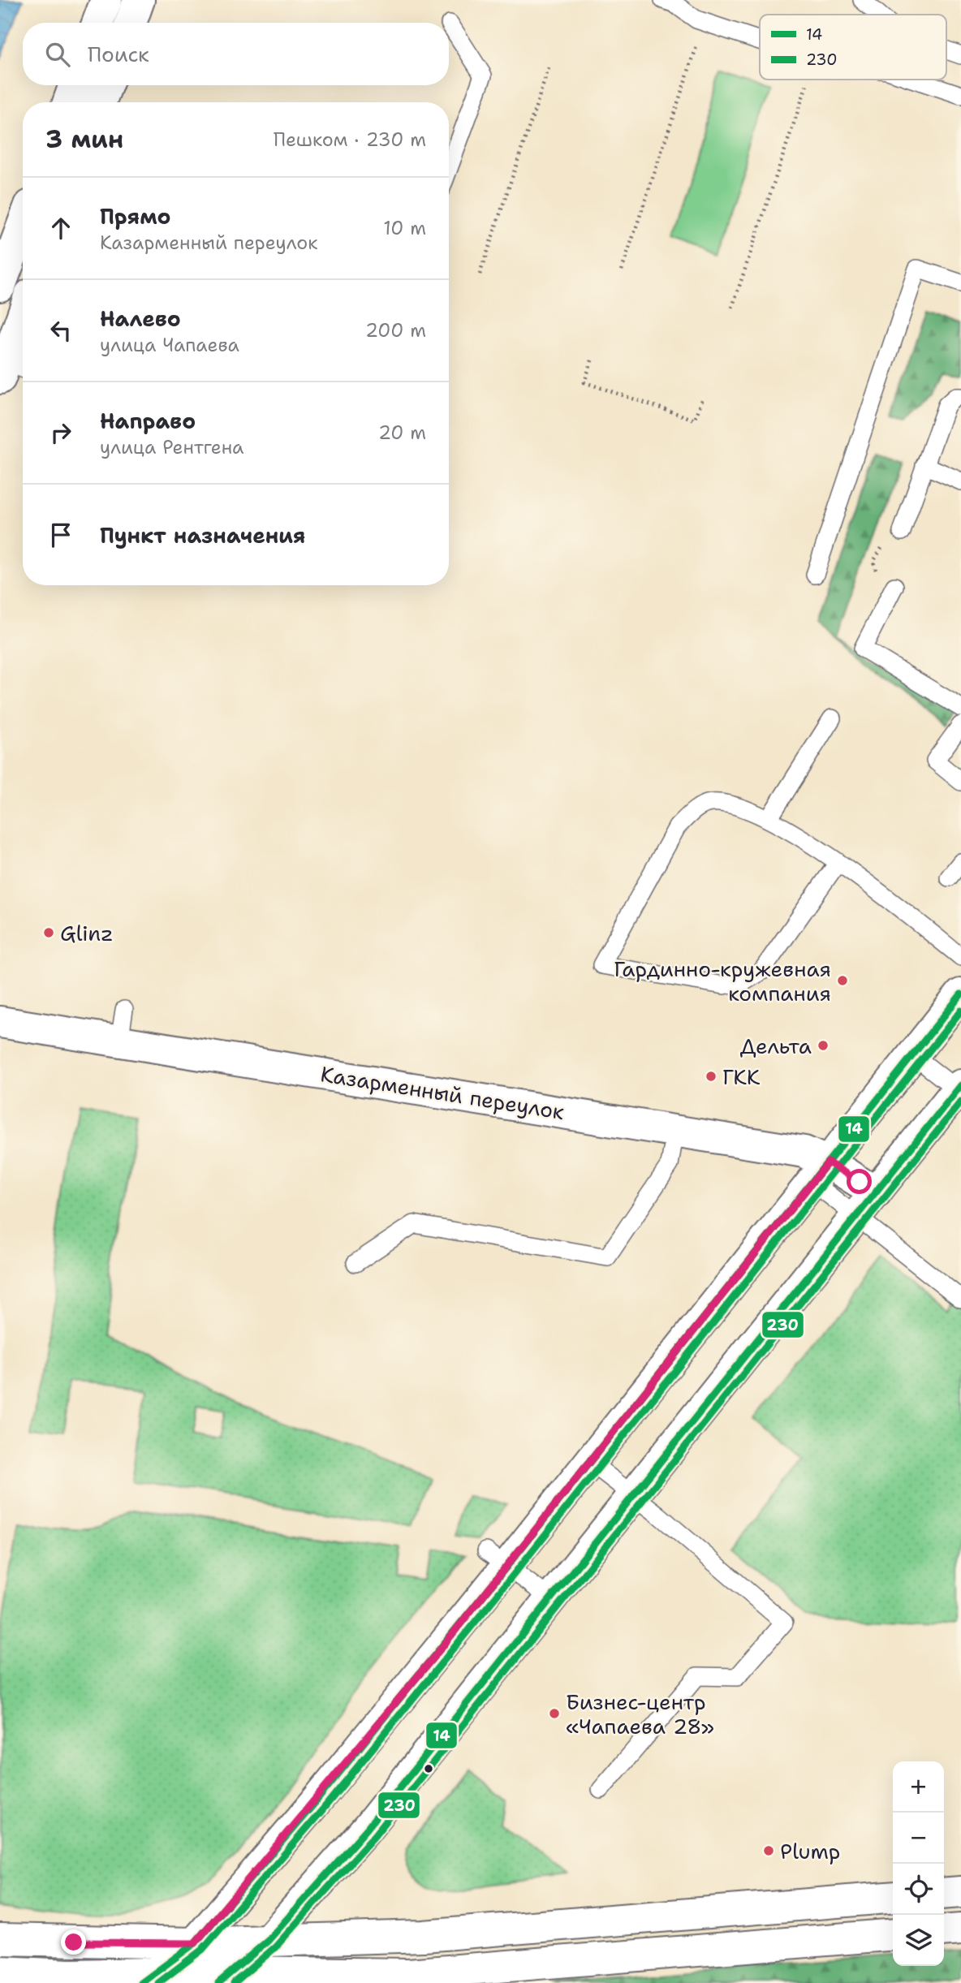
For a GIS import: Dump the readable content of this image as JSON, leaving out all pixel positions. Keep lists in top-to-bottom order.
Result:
{
  "streets": {
    "street": ["Казарменный переулок"]
  },
  "places": [
    "Glinz",
    "Гардинно-кружевная компания",
    "Дельта",
    "ГКК",
    "Бизнес-центр «Чапаева 28»",
    "Plump"
  ],
  "lines": ["transit line 14", "transit line 230"],
  "legend": ["14", "230"],
  "page": {
    "search": "Поиск",
    "heading": ["3 мин", "Пешком · 230 m"],
    "list": [
      ["Прямо", "Казарменный переулок", "10 m"],
      ["Налево", "улица Чапаева", "200 m"],
      ["Направо", "улица Рентгена", "20 m"],
      "Пункт назначения"
    ],
    "map_buttons": ["+", "−"]
  }
}
